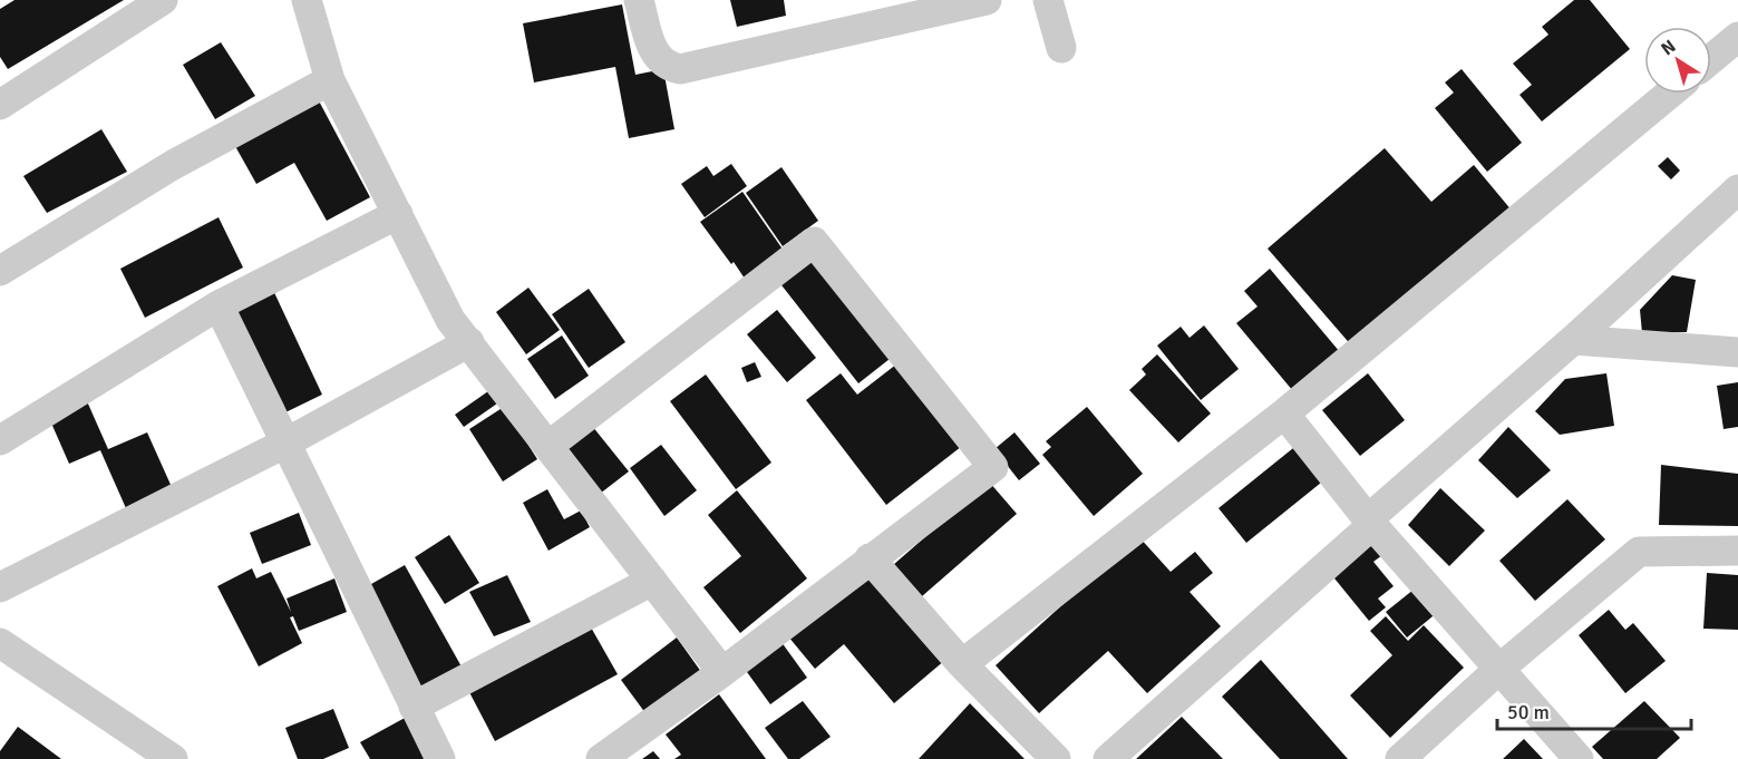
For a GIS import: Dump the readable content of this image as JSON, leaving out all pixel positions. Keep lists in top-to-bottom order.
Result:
{
  "scale_bar": "50 m",
  "north": "top left"
}
